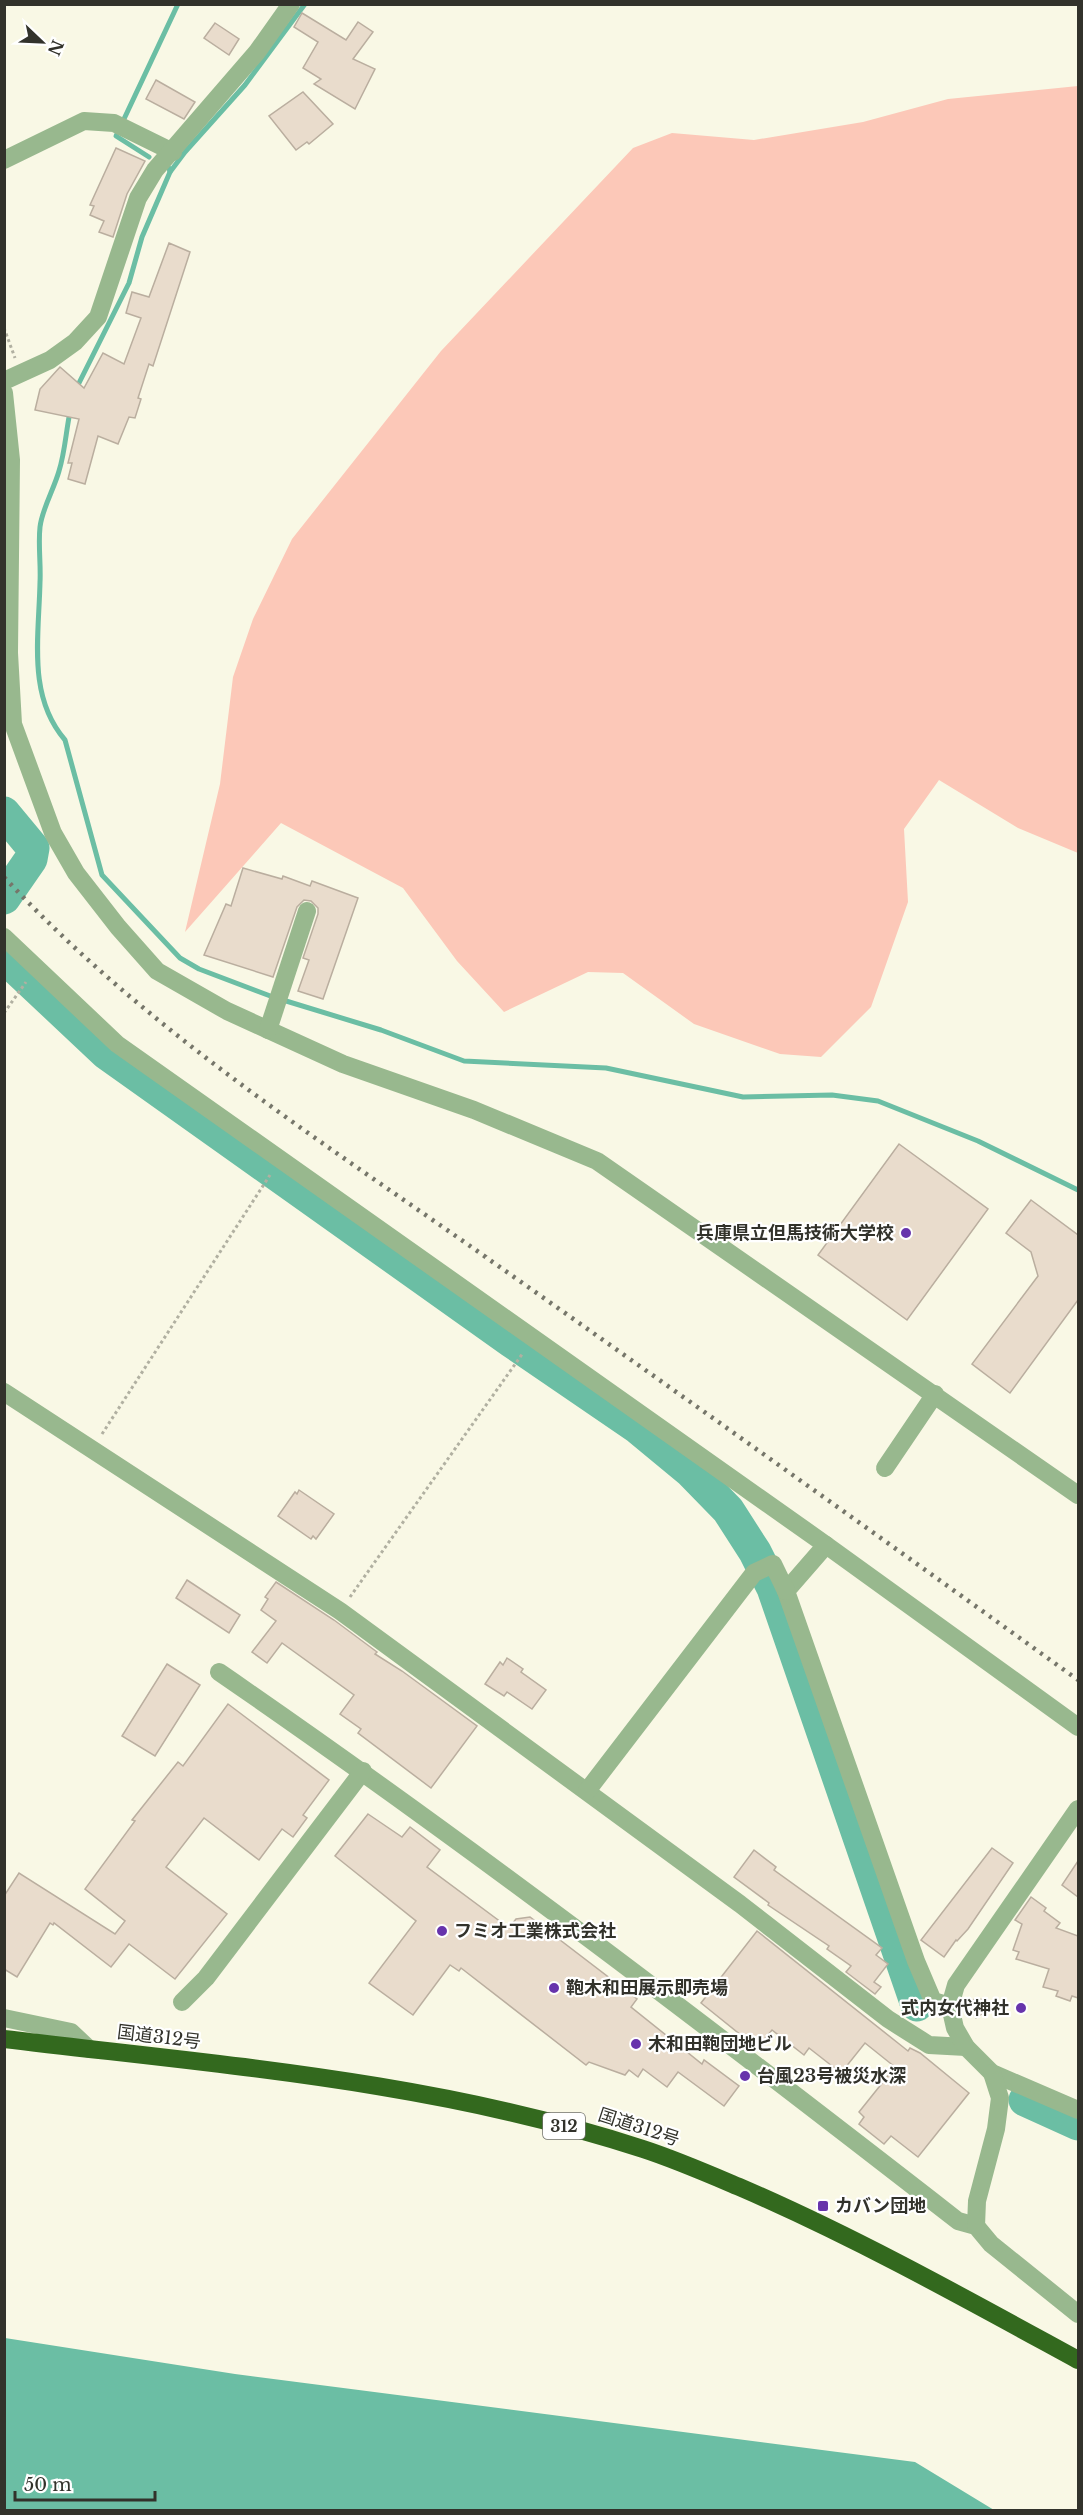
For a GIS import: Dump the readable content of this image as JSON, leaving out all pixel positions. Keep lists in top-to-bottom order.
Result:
{
  "streets": {
    "highway": ["国道312号", "312"]
  },
  "places": {
    "other": [
      "兵庫県立但馬技術大学校",
      "フミオ工業株式会社",
      "鞄木和田展示即売場",
      "式内女代神社",
      "木和田鞄団地ビル",
      "台風23号被災水深"
    ],
    "transit": ["カバン団地"]
  },
  "scale_bar": "50 m",
  "north": "bottom right"
}
